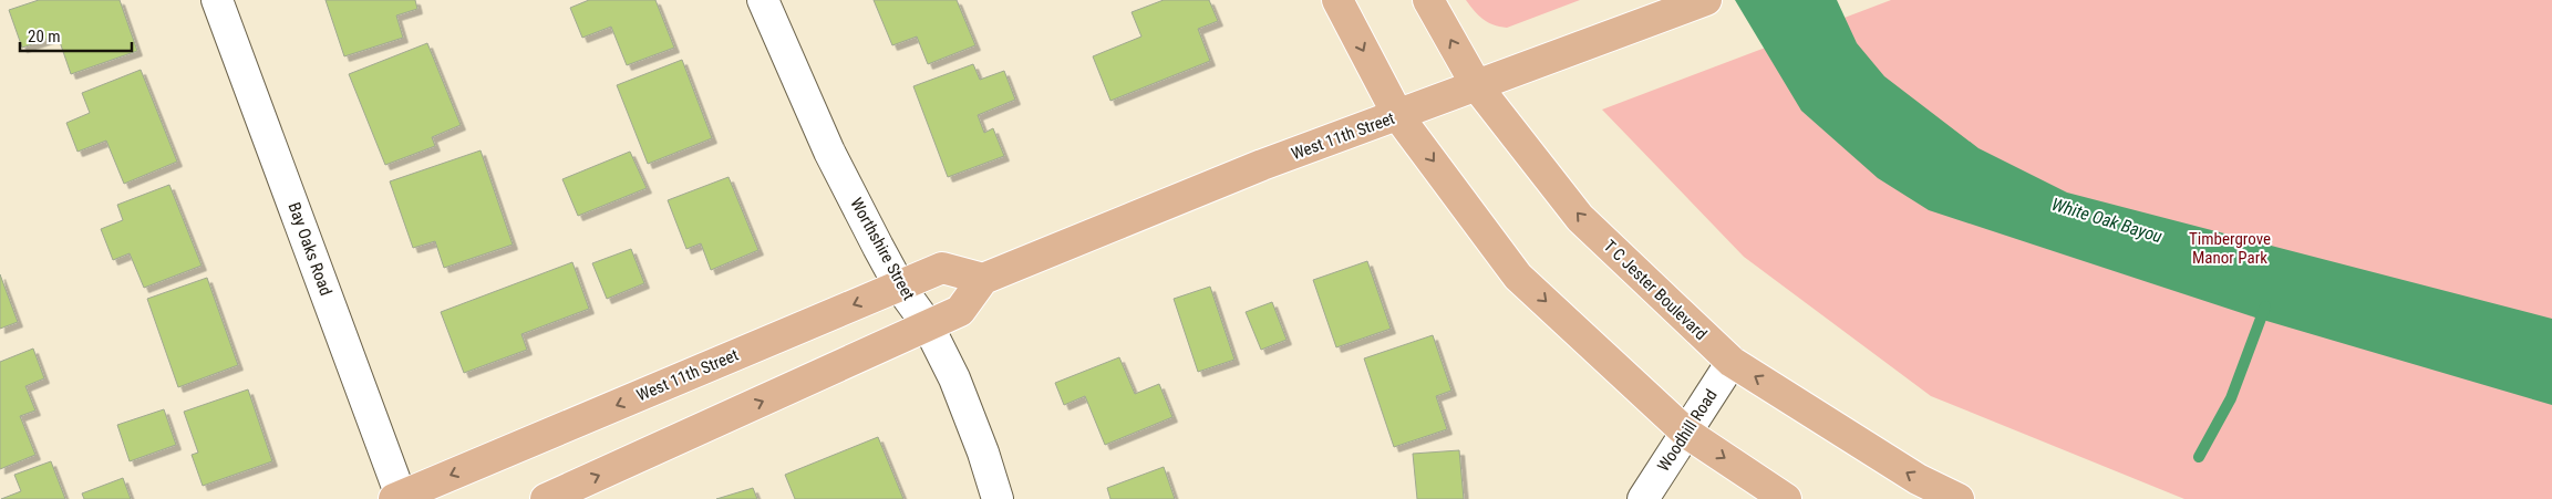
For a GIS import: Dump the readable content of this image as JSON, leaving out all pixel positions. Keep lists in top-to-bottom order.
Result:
{
  "streets": {
    "main road": ["West 11th Street", "T C Jester Boulevard"],
    "street": ["Bay Oaks Road", "Worthshire Street", "Woodhill Road"]
  },
  "crossings": [
    ["West 11th Street", "Bay Oaks Road"],
    ["West 11th Street", "Worthshire Street"],
    ["West 11th Street", "T C Jester Boulevard"],
    ["T C Jester Boulevard", "Woodhill Road"]
  ],
  "water": ["White Oak Bayou"],
  "parks": ["Timbergrove Manor Park"],
  "scale_bar": "20 m"
}
